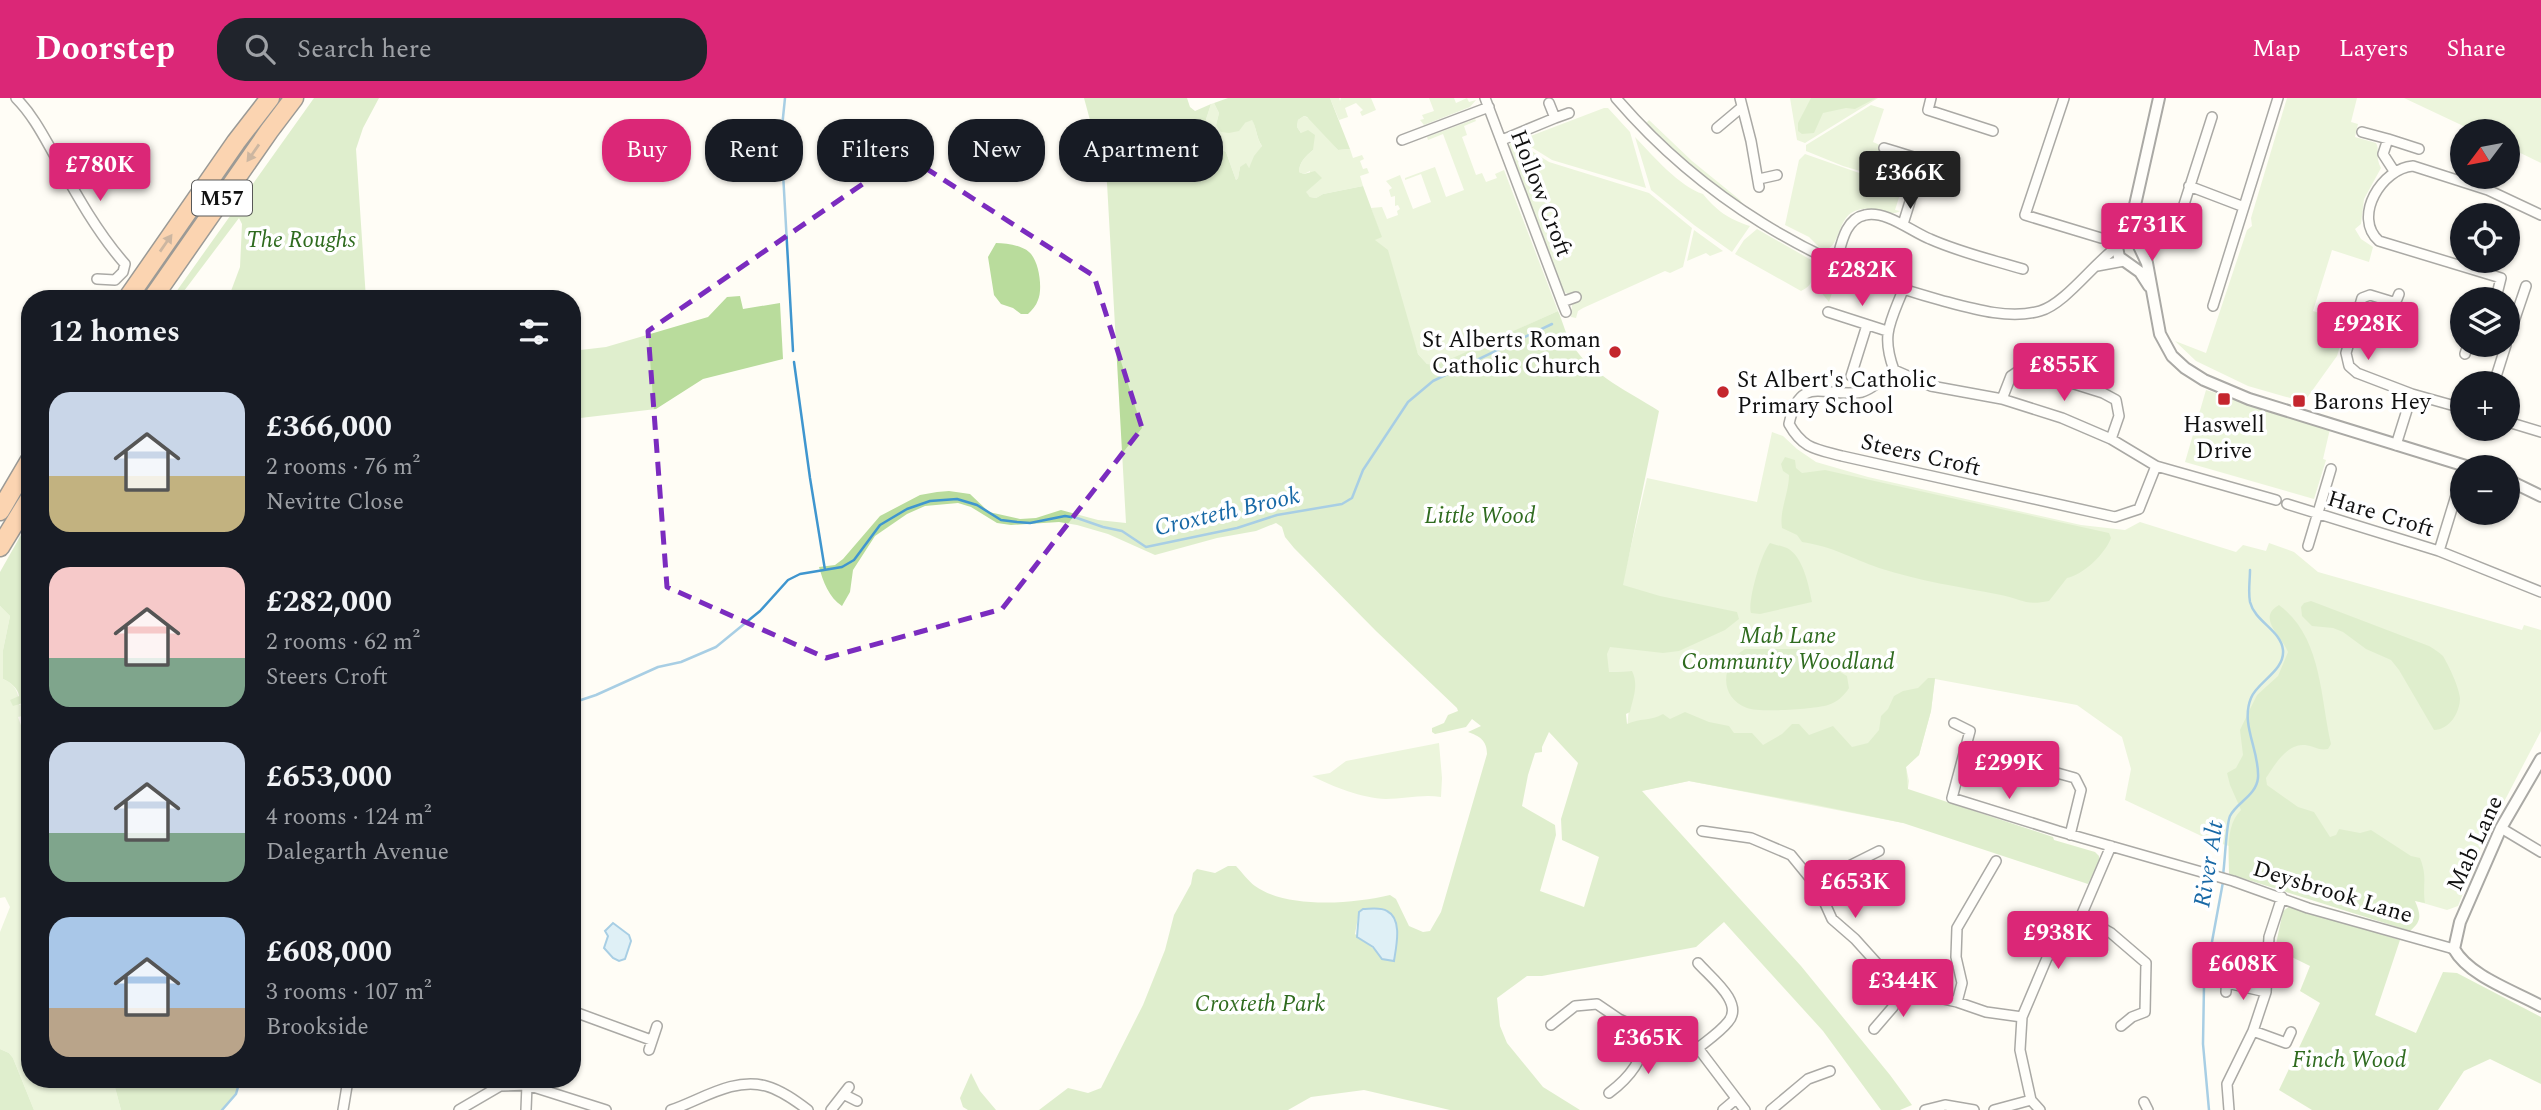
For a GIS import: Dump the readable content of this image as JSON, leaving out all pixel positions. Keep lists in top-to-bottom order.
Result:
{
  "streets": {
    "highway": ["M57"],
    "street": [
      "Hollow Croft",
      "Steers Croft",
      "Hare Croft",
      "Mab Lane",
      "Deysbrook Lane"
    ]
  },
  "crossings": [
    ["Mab Lane", "Deysbrook Lane"]
  ],
  "water": ["Croxteth Brook", "River Alt"],
  "parks": [
    "The Roughs",
    "Little Wood",
    "Mab Lane Community Woodland",
    "Croxteth Park",
    "Finch Wood"
  ],
  "places": {
    "other": ["St Alberts Roman Catholic Church", "St Albert's Catholic Primary School"],
    "transit": ["Haswell Drive", "Barons Hey"]
  },
  "north": "bottom left",
  "page": {
    "header": "Doorstep",
    "search": "Search here",
    "nav": ["Map", "Layers", "Share"],
    "map_buttons": ["+", "−"],
    "chip": [
      "Buy",
      "Rent",
      "Filters",
      "New",
      "Apartment"
    ],
    "price": [
      "£780K",
      "£366K",
      "£731K",
      "£282K",
      "£928K",
      "£855K",
      "£299K",
      "£653K",
      "£938K",
      "£608K",
      "£344K",
      "£365K"
    ],
    "heading": "12 homes",
    "list": [
      {
        "name": "£366,000",
        "note": "2 rooms · 76 m² · Nevitte Close"
      },
      {
        "name": "£282,000",
        "note": "2 rooms · 62 m² · Steers Croft"
      },
      {
        "name": "£653,000",
        "note": "4 rooms · 124 m² · Dalegarth Avenue"
      },
      {
        "name": "£608,000",
        "note": "3 rooms · 107 m² · Brookside"
      }
    ]
  }
}
